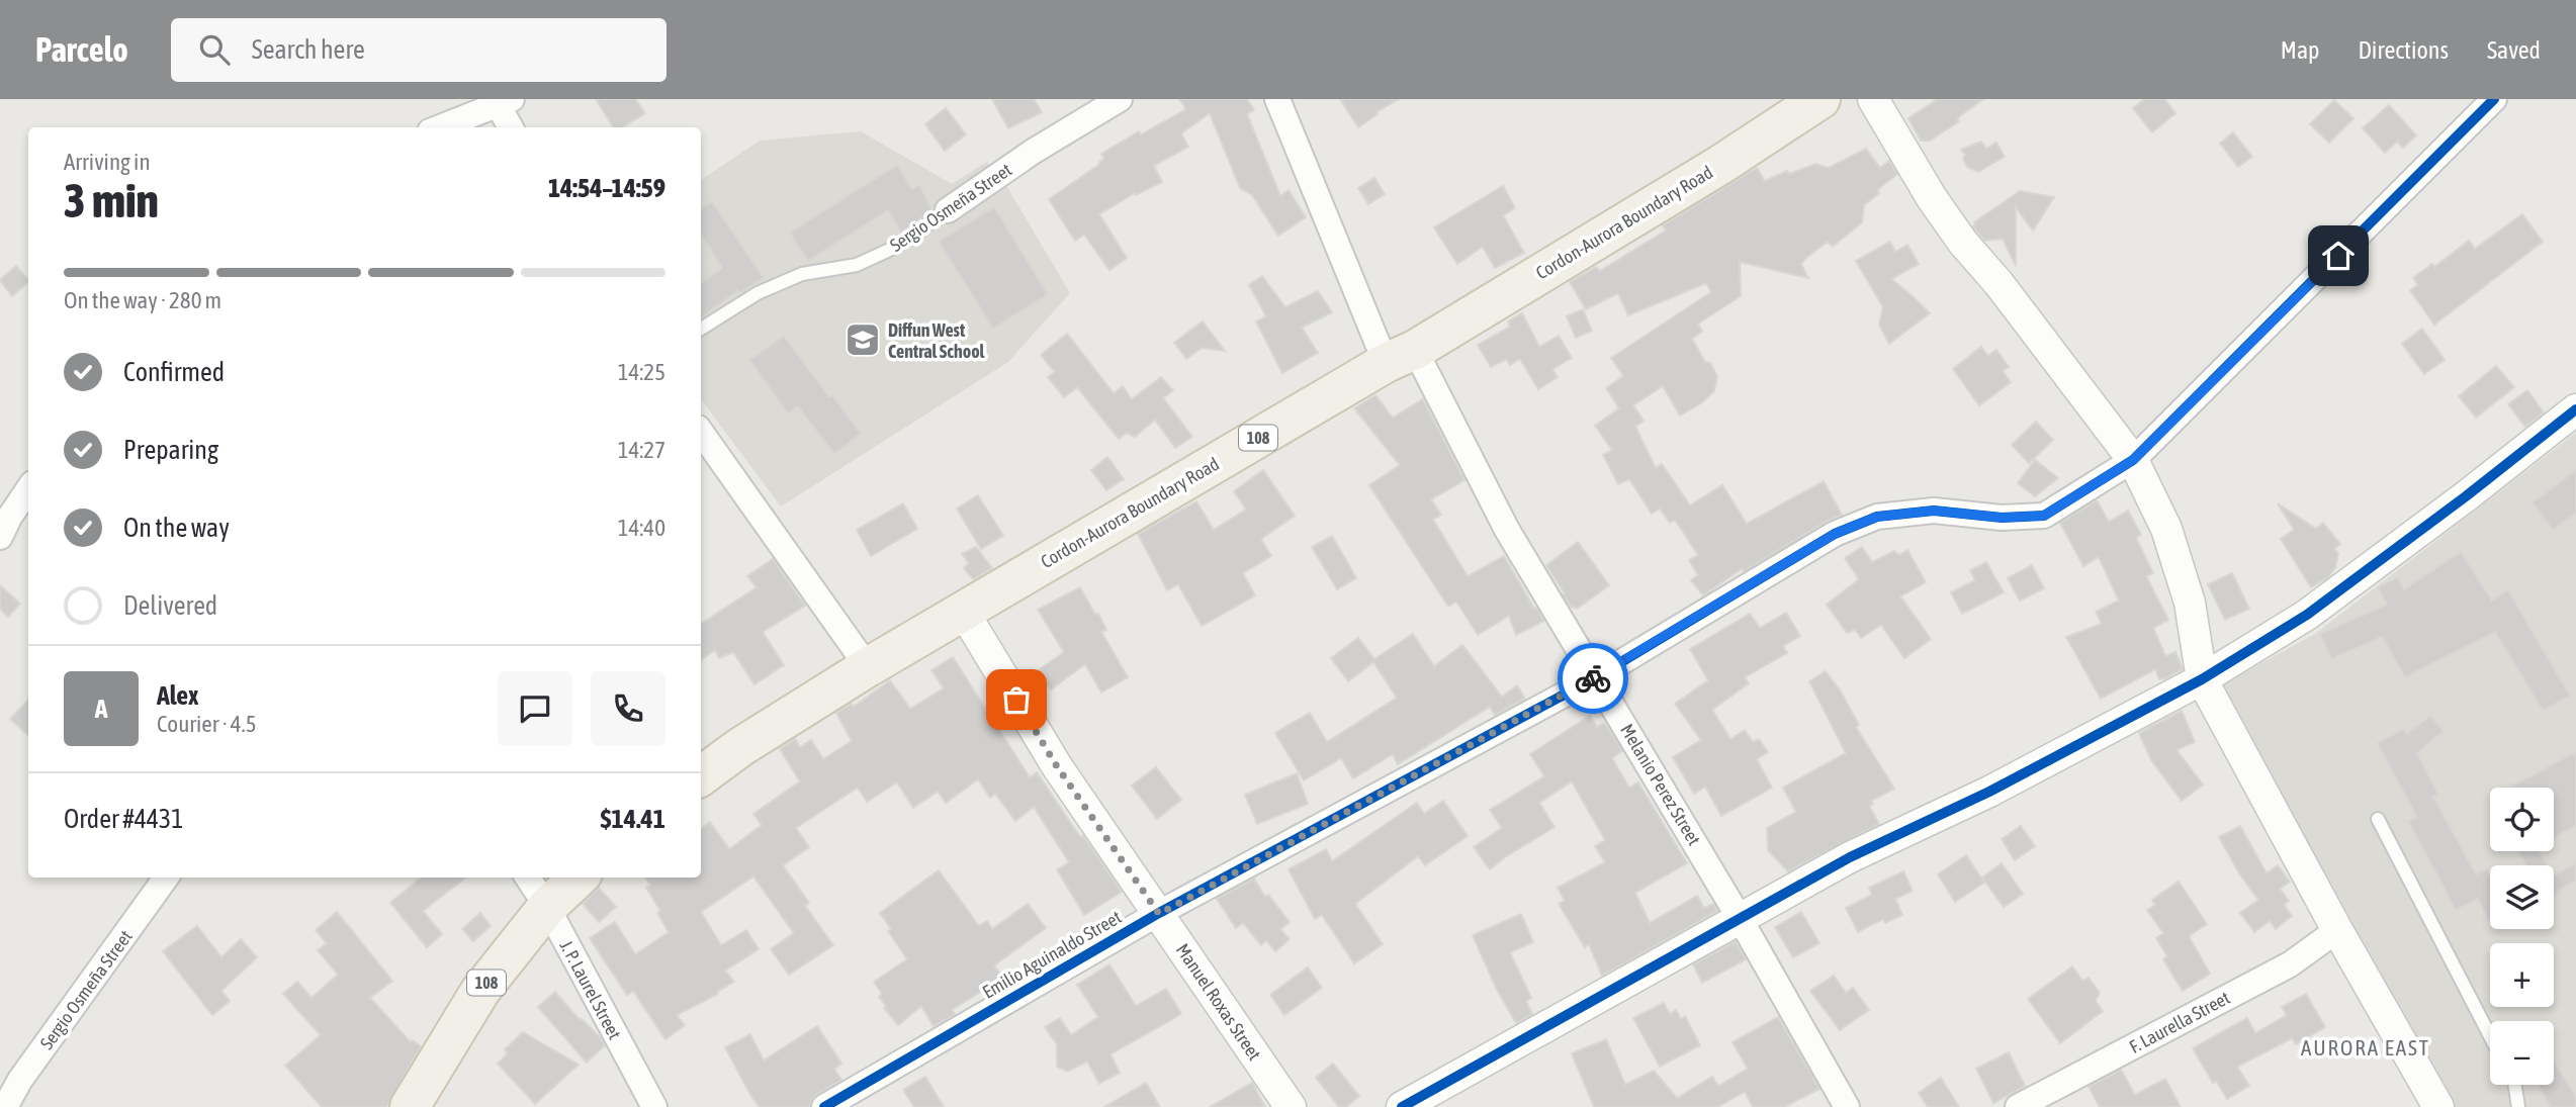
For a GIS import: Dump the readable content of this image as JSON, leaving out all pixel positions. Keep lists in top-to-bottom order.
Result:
{
  "streets": {
    "main road": ["Cordon-Aurora Boundary Road", "108"],
    "street": [
      "Sergio Osmeña Street",
      "Melanio Perez Street",
      "Emilio Aguinaldo Street",
      "J. P. Laurel Street",
      "Manuel Roxas Street",
      "F. Laurella Street"
    ]
  },
  "crossings": [
    ["Cordon-Aurora Boundary Road", "Melanio Perez Street"],
    ["Cordon-Aurora Boundary Road", "Manuel Roxas Street"],
    ["108", "J. P. Laurel Street"],
    ["Melanio Perez Street", "Emilio Aguinaldo Street"],
    ["Emilio Aguinaldo Street", "Manuel Roxas Street"]
  ],
  "districts": ["AURORA EAST"],
  "places": {
    "school or university": ["Diffun West Central School"]
  },
  "page": {
    "header": "Parcelo",
    "search": "Search here",
    "nav": ["Map", "Directions", "Saved"],
    "heading": ["3 min", "Arriving in", "14:54–14:59"],
    "panel": [
      "Alex",
      "Courier · 4.5",
      "Order #4431",
      "$14.41"
    ],
    "bar": "On the way · 280 m",
    "list": [
      ["Confirmed", "14:25"],
      ["Preparing", "14:27"],
      ["On the way", "14:40"],
      "Delivered"
    ],
    "round": "A",
    "map_buttons": ["+", "−"]
  }
}
